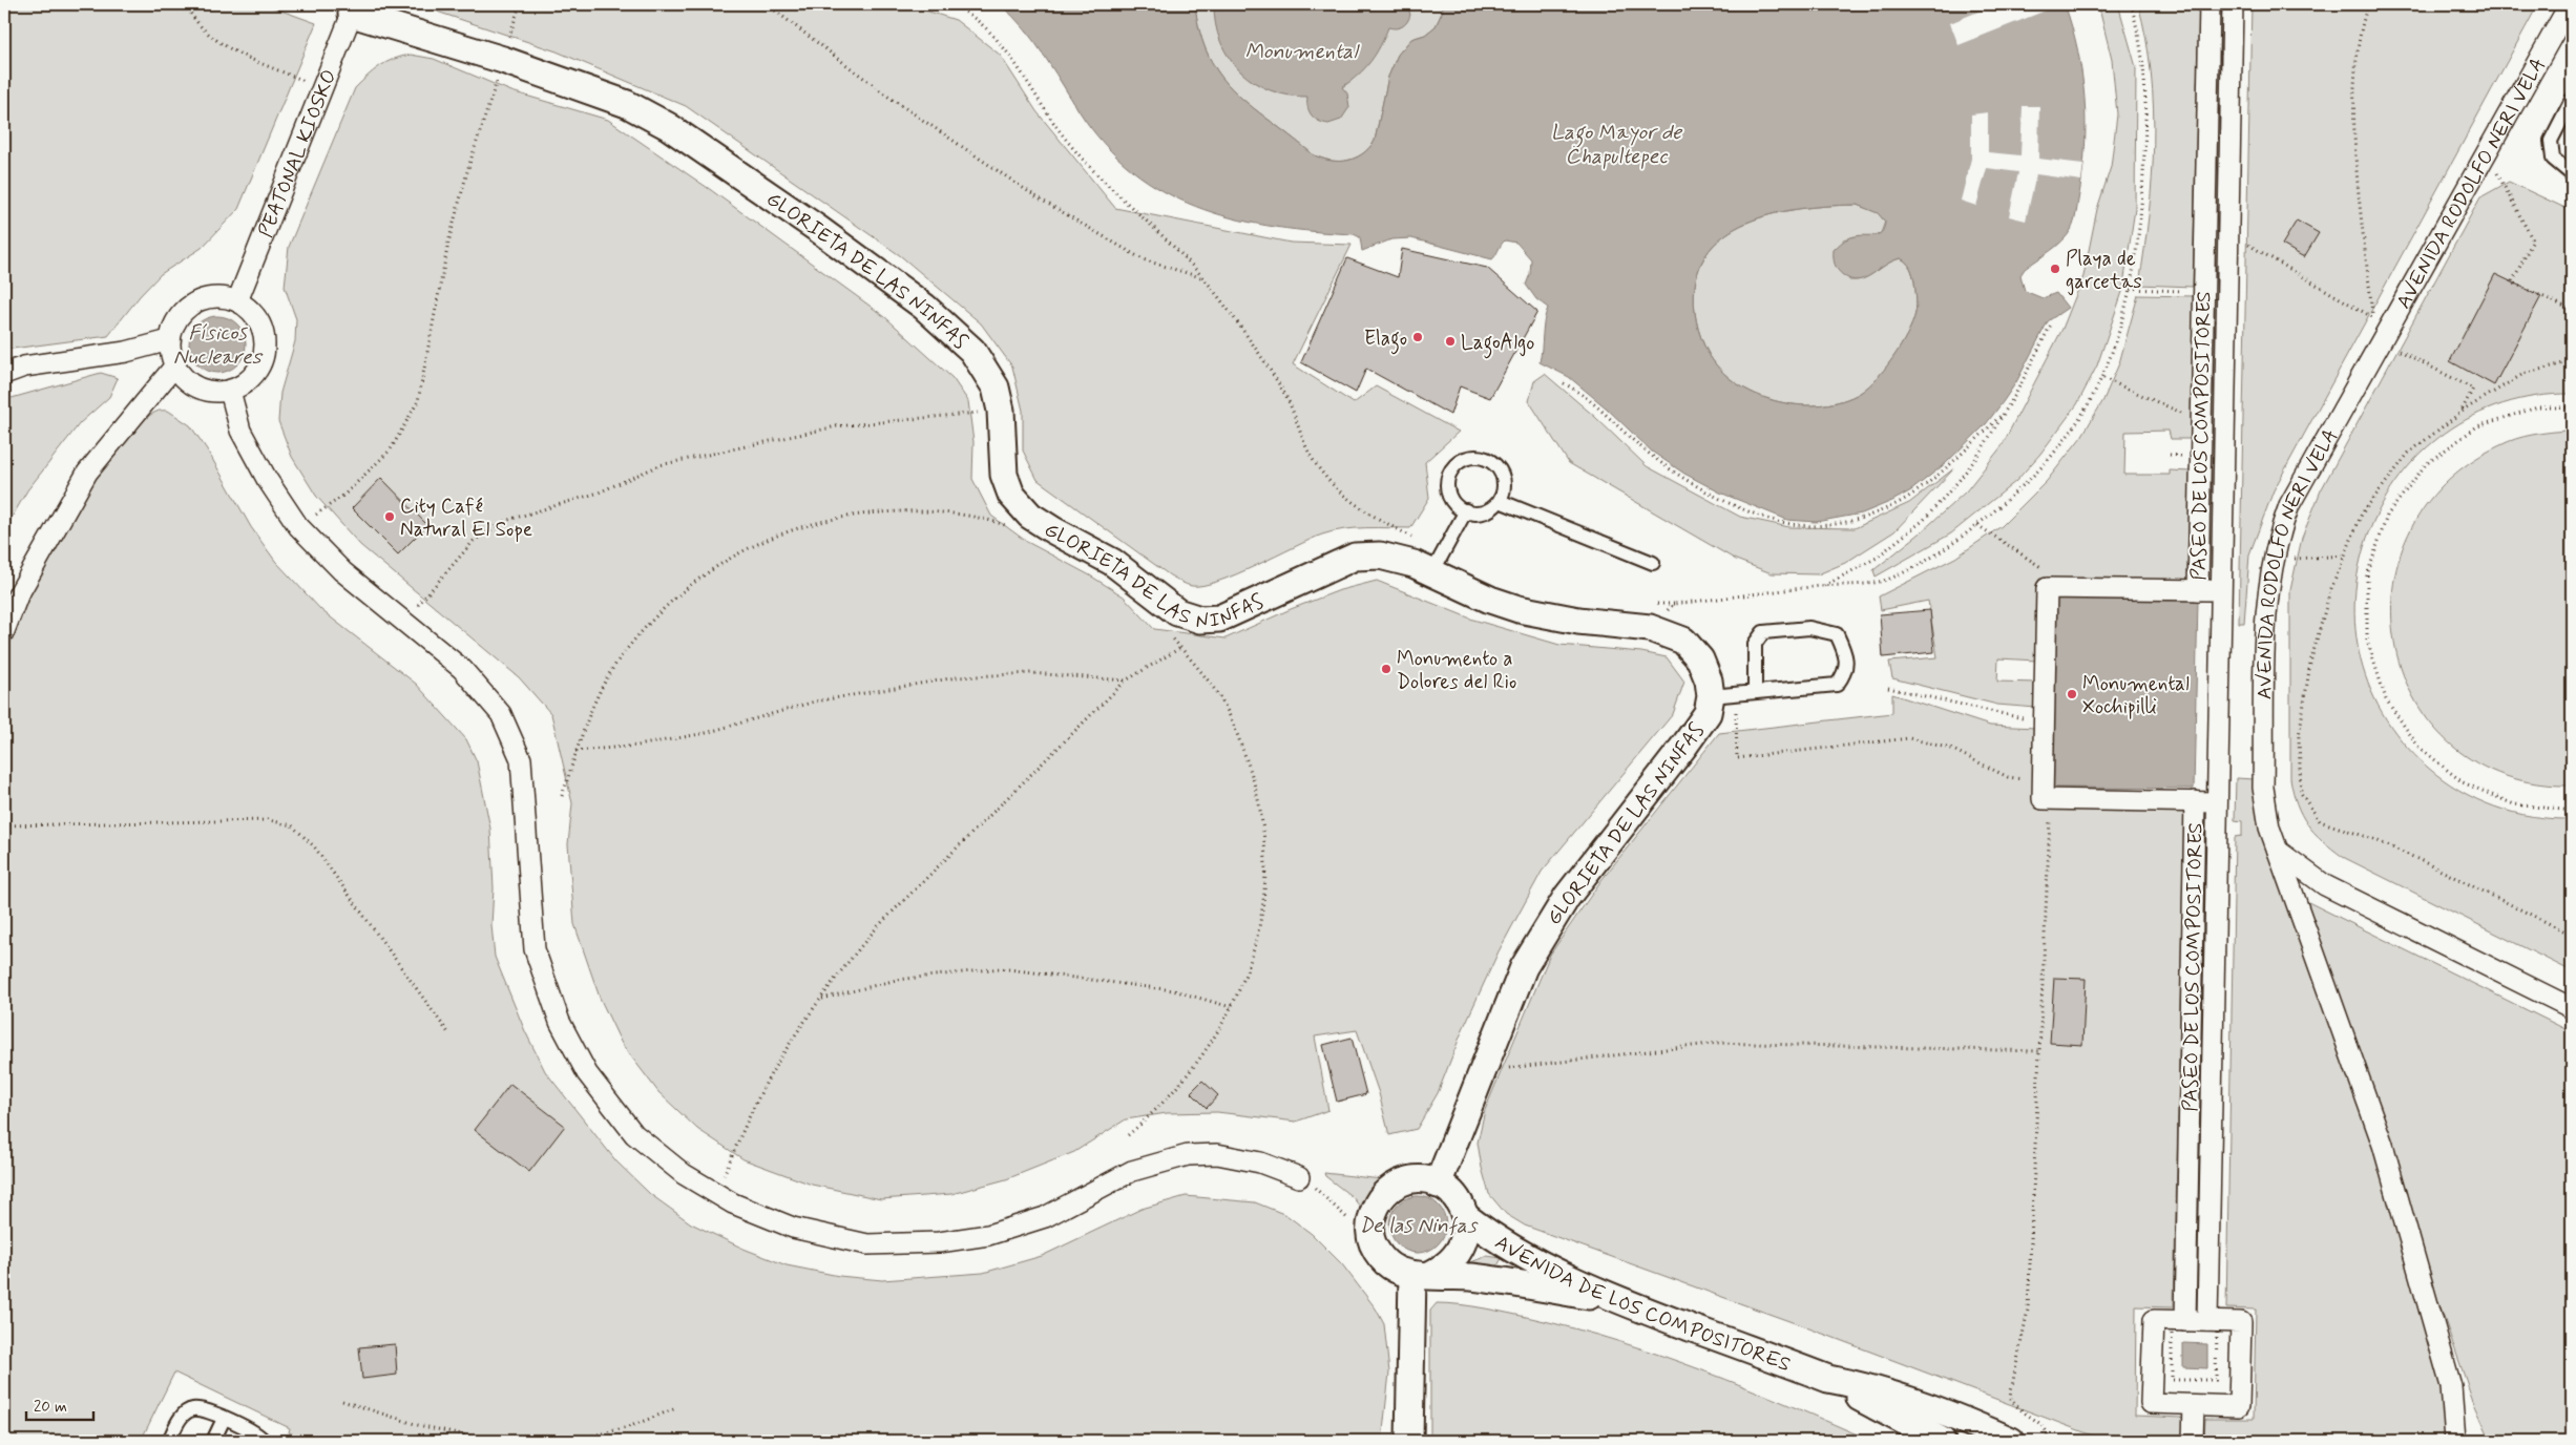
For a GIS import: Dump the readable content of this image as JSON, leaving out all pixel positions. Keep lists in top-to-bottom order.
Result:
{
  "streets": {
    "street": [
      "PEATONAL KIOSKO",
      "AVENIDA RODOLFO NERI VELA",
      "GLORIETA DE LAS NINFAS",
      "PASEO DE LOS COMPOSITORES",
      "AVENIDA DE LOS COMPOSITORES"
    ]
  },
  "crossings": [
    ["PEATONAL KIOSKO", "GLORIETA DE LAS NINFAS"],
    ["GLORIETA DE LAS NINFAS", "AVENIDA DE LOS COMPOSITORES"]
  ],
  "water": [
    "Monumental",
    "Lago Mayor de Chapultepec",
    "Físicos Nucleares",
    "De las Ninfas"
  ],
  "places": [
    "Playa de garcetas",
    "Elago",
    "LagoAlgo",
    "City Café Natural El Sope",
    "Monumento a Dolores del Rio",
    "Monumental Xochipilli"
  ],
  "scale_bar": "20 m"
}
